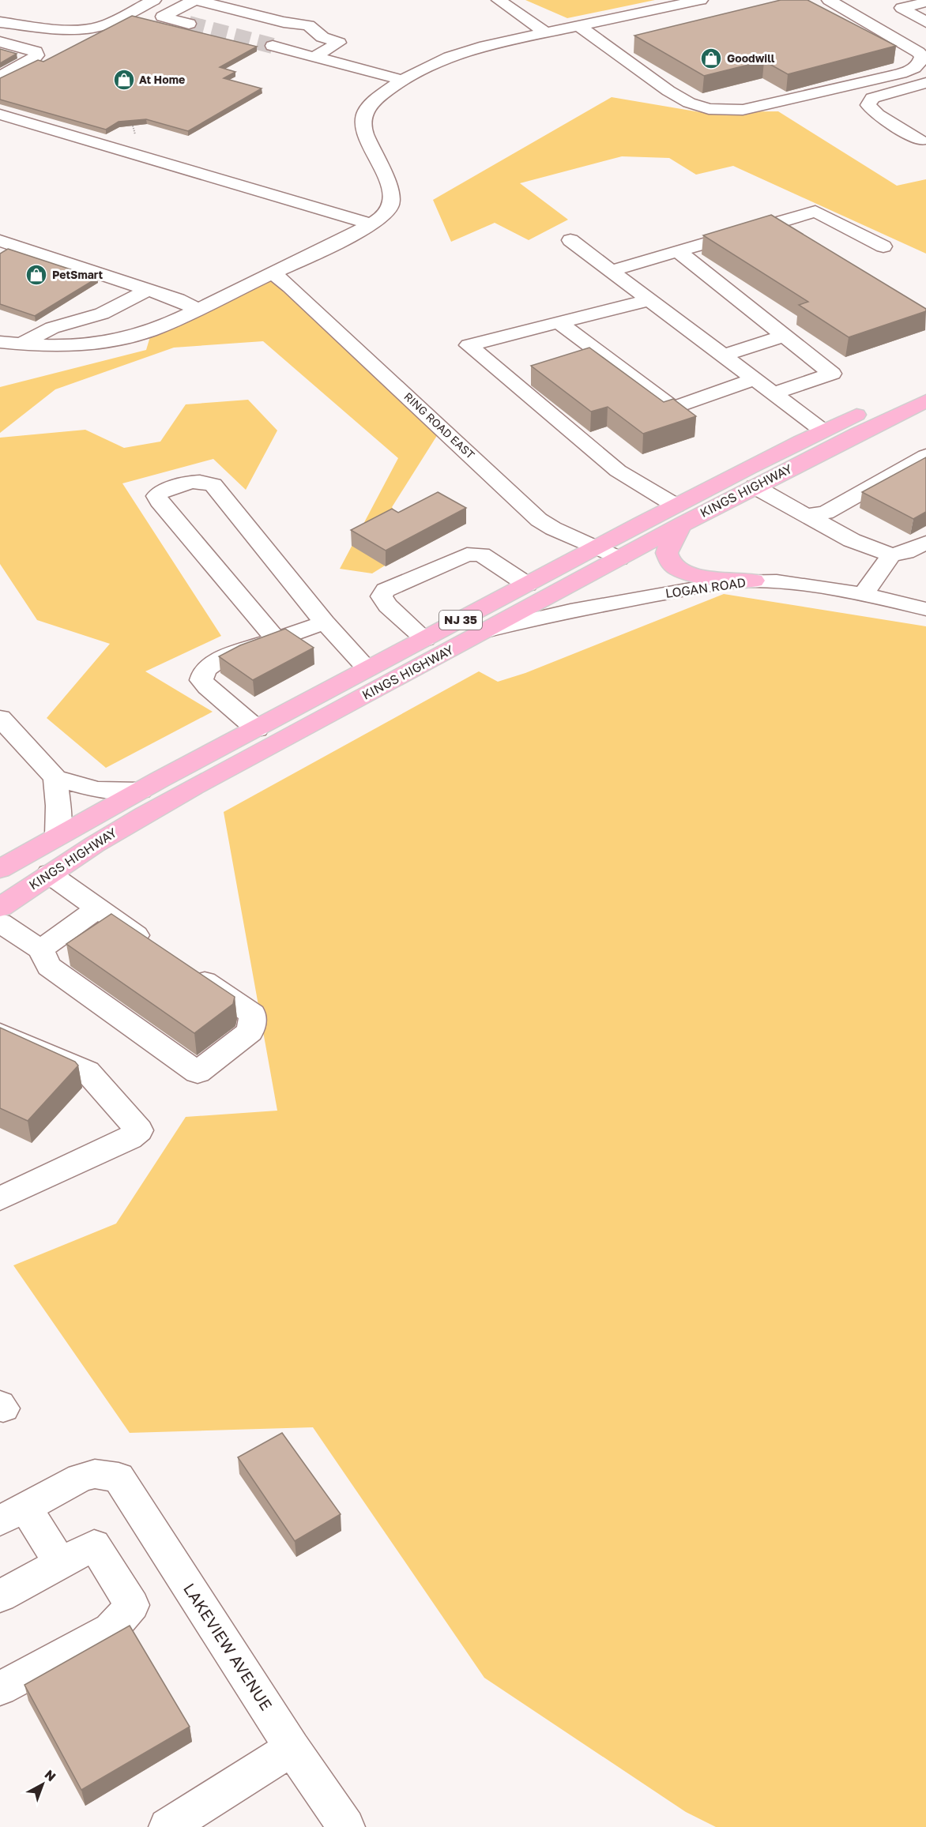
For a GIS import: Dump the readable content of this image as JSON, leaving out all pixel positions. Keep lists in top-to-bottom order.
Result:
{
  "streets": {
    "main road": ["KINGS HIGHWAY", "NJ 35"],
    "street": ["RING ROAD EAST", "LOGAN ROAD", "LAKEVIEW AVENUE"]
  },
  "crossings": [
    ["RING ROAD EAST", "KINGS HIGHWAY"],
    ["KINGS HIGHWAY", "LOGAN ROAD"]
  ],
  "places": {
    "shop": ["Goodwill", "At Home", "PetSmart"]
  },
  "north": "top right"
}
